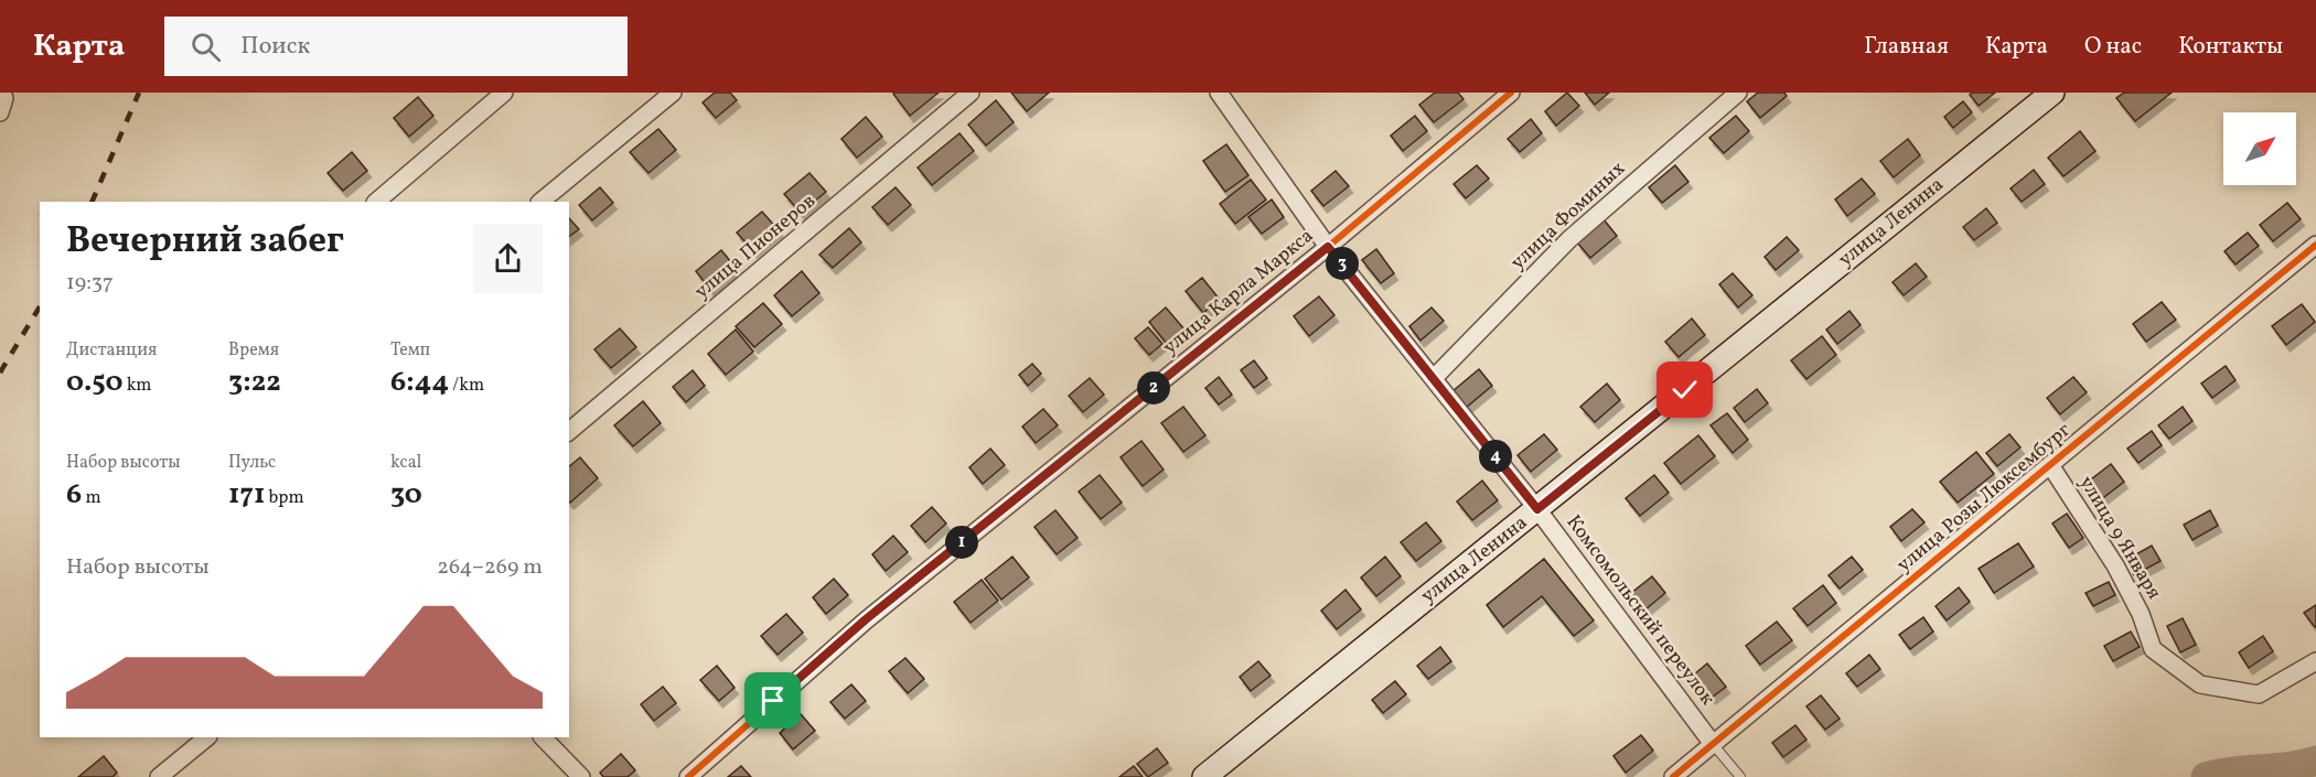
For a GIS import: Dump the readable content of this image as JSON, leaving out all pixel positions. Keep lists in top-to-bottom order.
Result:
{
  "streets": {
    "main road": ["улица Ленина"],
    "street": [
      "улица Фоминых",
      "улица Пионеров",
      "улица Карла Маркса",
      "улица Розы Люксембург",
      "улица 9 Января",
      "Комсомольский переулок"
    ]
  },
  "crossings": [
    ["улица Фоминых", "Комсомольский переулок"],
    ["улица Ленина", "Комсомольский переулок"],
    ["улица Карла Маркса", "Комсомольский переулок"],
    ["улица Розы Люксембург", "улица 9 Января"],
    ["улица Розы Люксембург", "Комсомольский переулок"]
  ],
  "north": "top right",
  "page": {
    "header": "Карта",
    "search": "Поиск",
    "nav": [
      "Главная",
      "Карта",
      "О нас",
      "Контакты"
    ],
    "heading": ["Вечерний забег", "19:37"],
    "pins": [
      "3",
      "2",
      "4",
      "1"
    ],
    "stats": [
      ["Дистанция", "0.50 km"],
      ["Время", "3:22"],
      ["Темп", "6:44 /km"],
      ["Набор высоты", "6 m"],
      ["Пульс", "171 bpm"],
      ["kcal", "30"]
    ],
    "chart": ["Набор высоты", "264–269 m"]
  }
}
